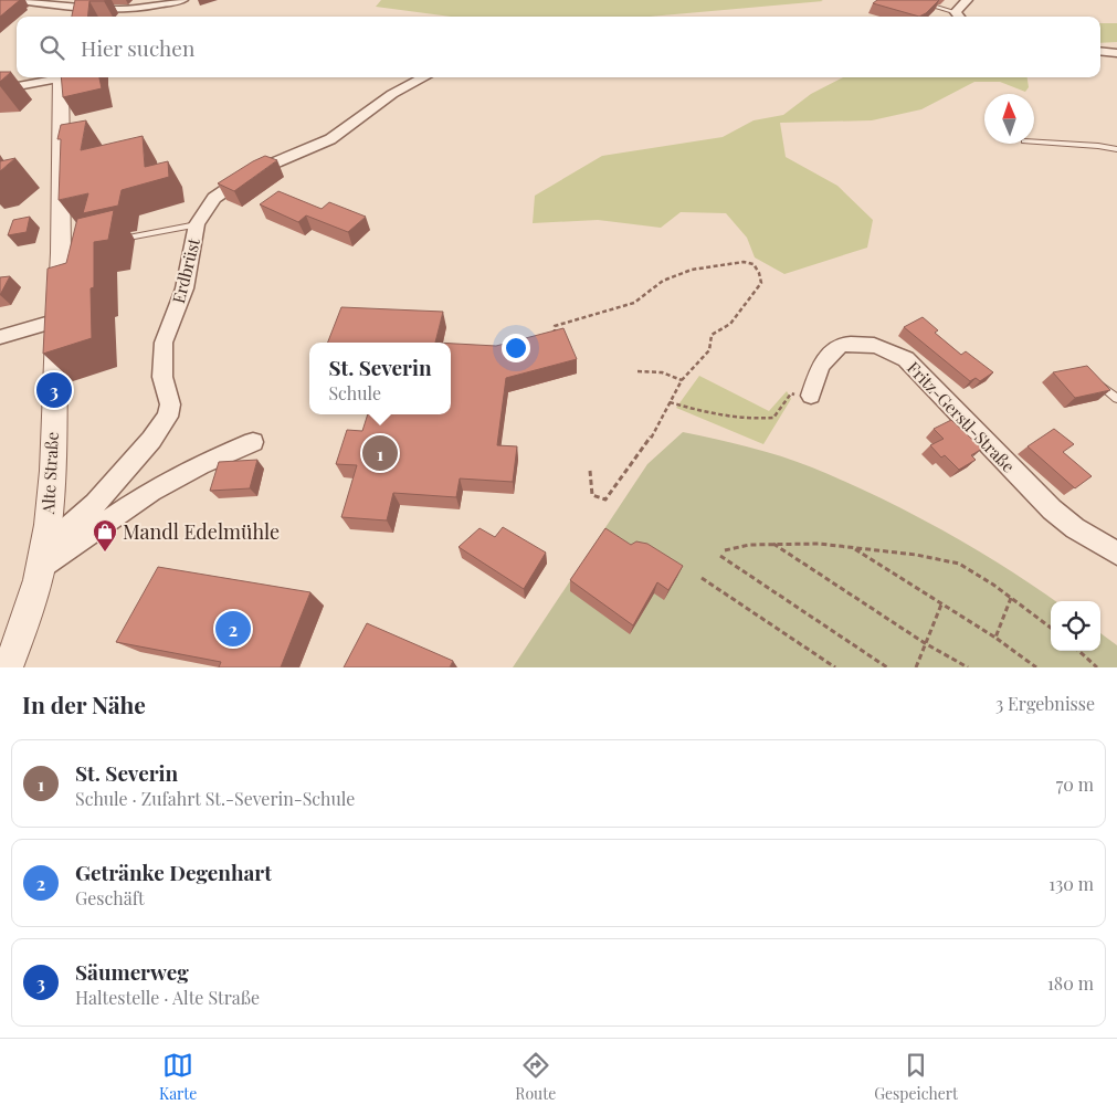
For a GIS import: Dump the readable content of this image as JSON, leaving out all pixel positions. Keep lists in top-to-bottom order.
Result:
{
  "streets": {
    "street": ["Erdbrüst", "Fritz-Gerstl-Straße", "Alte Straße"]
  },
  "crossings": [
    ["Erdbrüst", "Alte Straße"]
  ],
  "places": {
    "shop": ["Mandl Edelmühle"]
  },
  "north": "top",
  "page": {
    "search": "Hier suchen",
    "popup": ["St. Severin", "Schule"],
    "pins": ["3", "1", "2"],
    "heading": ["In der Nähe", "3 Ergebnisse"],
    "list": [
      {
        "mark": "1",
        "name": "St. Severin",
        "note": "Schule · Zufahrt St.-Severin-Schule",
        "value": "70 m"
      },
      {
        "mark": "2",
        "name": "Getränke Degenhart",
        "note": "Geschäft",
        "value": "130 m"
      },
      {
        "mark": "3",
        "name": "Säumerweg",
        "note": "Haltestelle · Alte Straße",
        "value": "180 m"
      }
    ],
    "nav": ["Karte", "Route", "Gespeichert"]
  }
}
